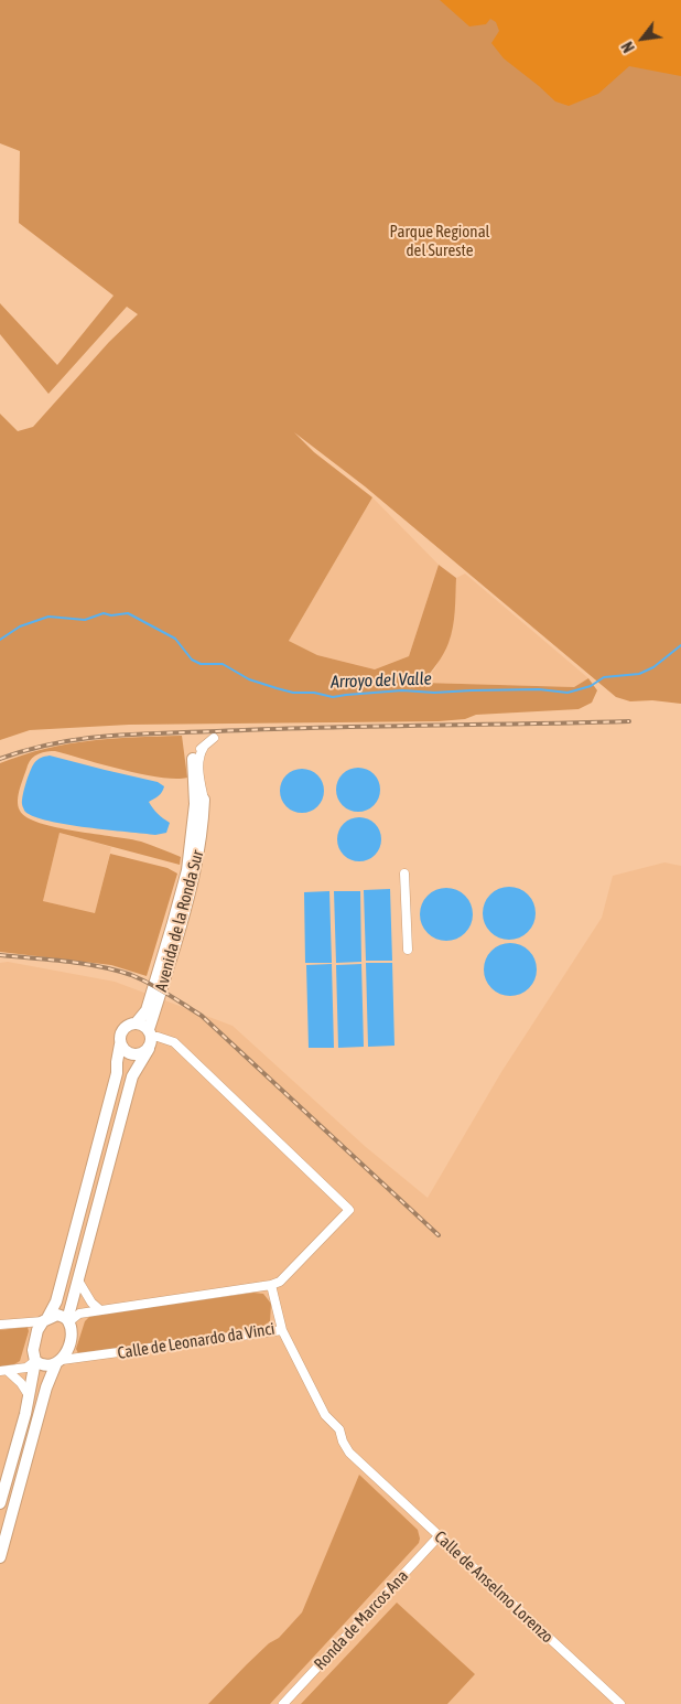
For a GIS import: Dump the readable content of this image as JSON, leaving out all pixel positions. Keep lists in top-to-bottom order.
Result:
{
  "streets": {
    "main road": ["Avenida de la Ronda Sur"],
    "street": ["Calle de Leonardo da Vinci", "Calle de Anselmo Lorenzo", "Ronda de Marcos Ana"]
  },
  "crossings": [
    ["Calle de Leonardo da Vinci", "Calle de Anselmo Lorenzo"],
    ["Calle de Anselmo Lorenzo", "Ronda de Marcos Ana"]
  ],
  "water": ["Arroyo del Valle"],
  "parks": ["Parque Regional del Sureste"],
  "north": "bottom left"
}
